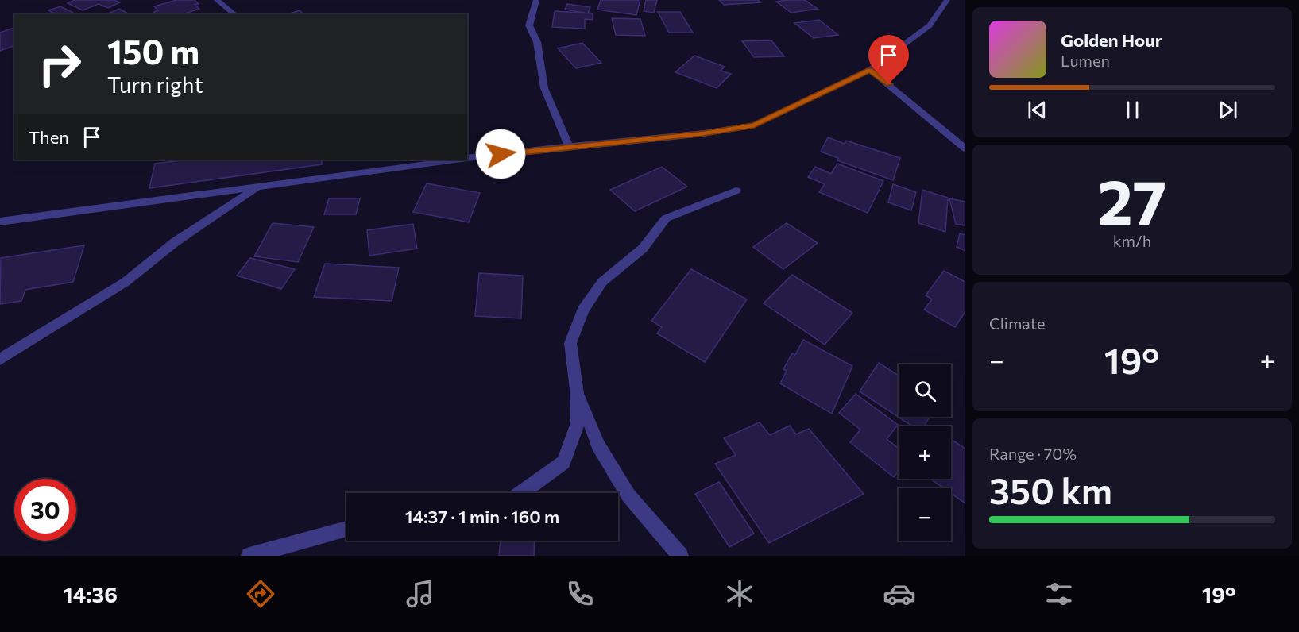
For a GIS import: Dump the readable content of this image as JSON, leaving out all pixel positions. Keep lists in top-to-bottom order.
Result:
{
  "page": {
    "turn": ["150 m", "Turn right"],
    "song": ["Golden Hour", "Lumen"],
    "then": "Then",
    "tile": [
      ["27", "km/h"],
      "Climate",
      ["Range · 70%", "350 km"]
    ],
    "heat": ["−", "19°", "+"],
    "map_buttons": ["+", "−"],
    "limit": "30",
    "trip": "14:37 · 1 min · 160 m",
    "tabs": ["14:36", "19°"]
  }
}
